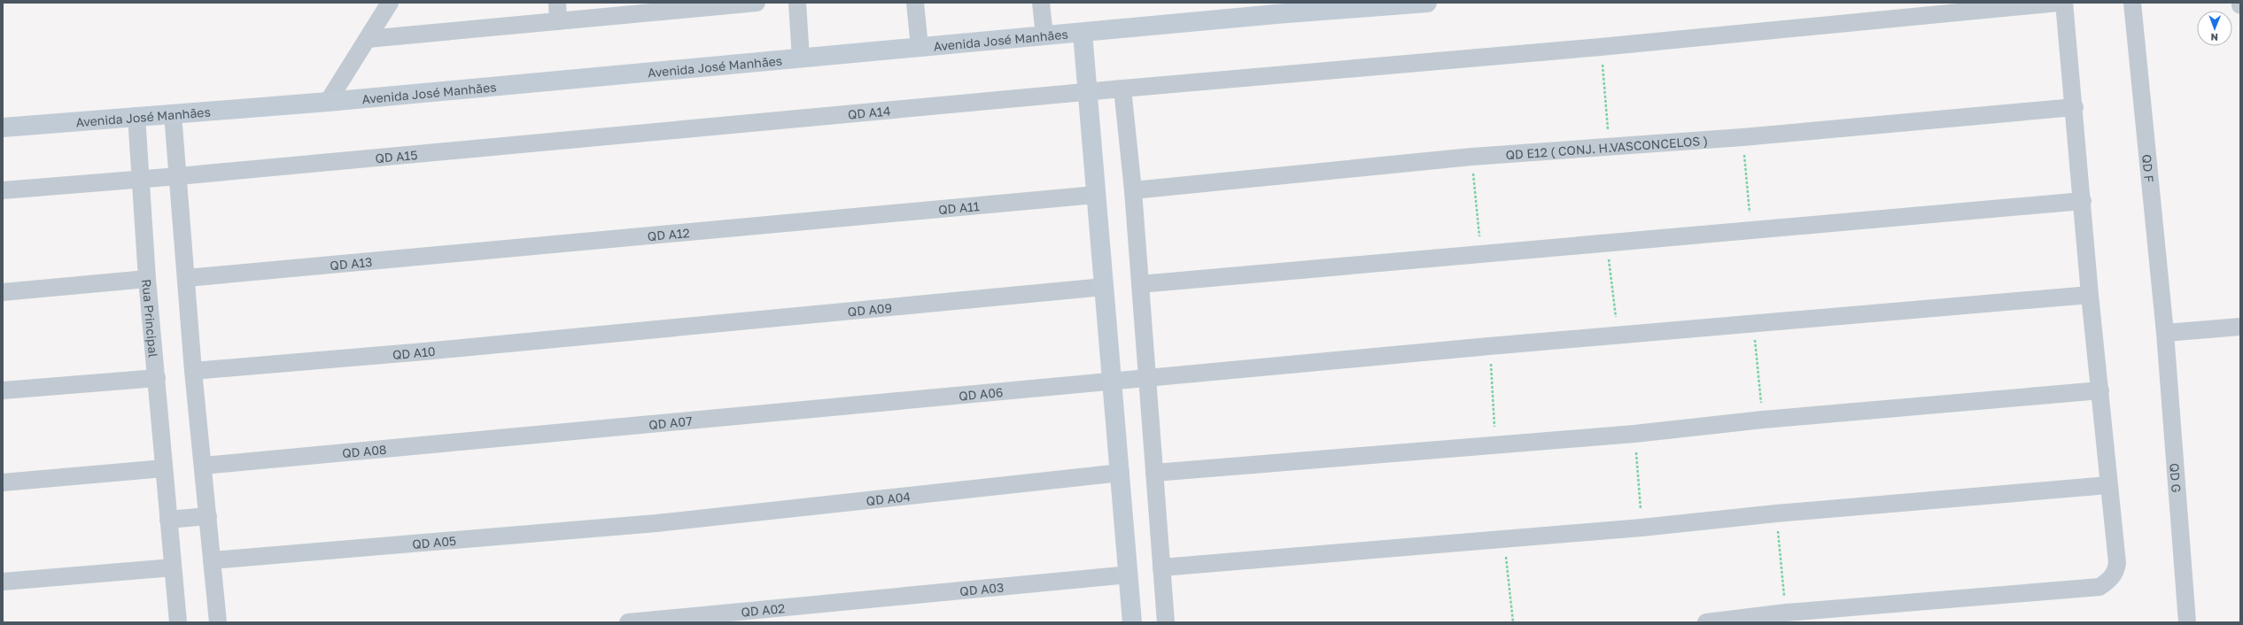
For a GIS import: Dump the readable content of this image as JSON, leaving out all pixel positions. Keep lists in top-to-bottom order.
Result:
{
  "streets": {
    "street": [
      "Avenida José Manhães",
      "QD A14",
      "QD E12 ( CONJ. H.VASCONCELOS )",
      "QD A15",
      "QD F",
      "QD A11",
      "QD A12",
      "QD A13",
      "QD A09",
      "Rua Principal",
      "QD A10",
      "QD A06",
      "QD A07",
      "QD A08",
      "QD G",
      "QD A04",
      "QD A05",
      "QD A03",
      "QD A02"
    ]
  },
  "crossings": [
    ["Avenida José Manhães", "Rua Principal"],
    ["QD A14", "QD A15"],
    ["QD A15", "Rua Principal"],
    ["QD F", "QD G"],
    ["QD A11", "QD A12"],
    ["QD A12", "QD A13"],
    ["QD A09", "QD A10"],
    ["QD A06", "QD A07"],
    ["QD A07", "QD A08"],
    ["QD A04", "QD A05"],
    ["QD A03", "QD A02"]
  ],
  "north": "bottom"
}
